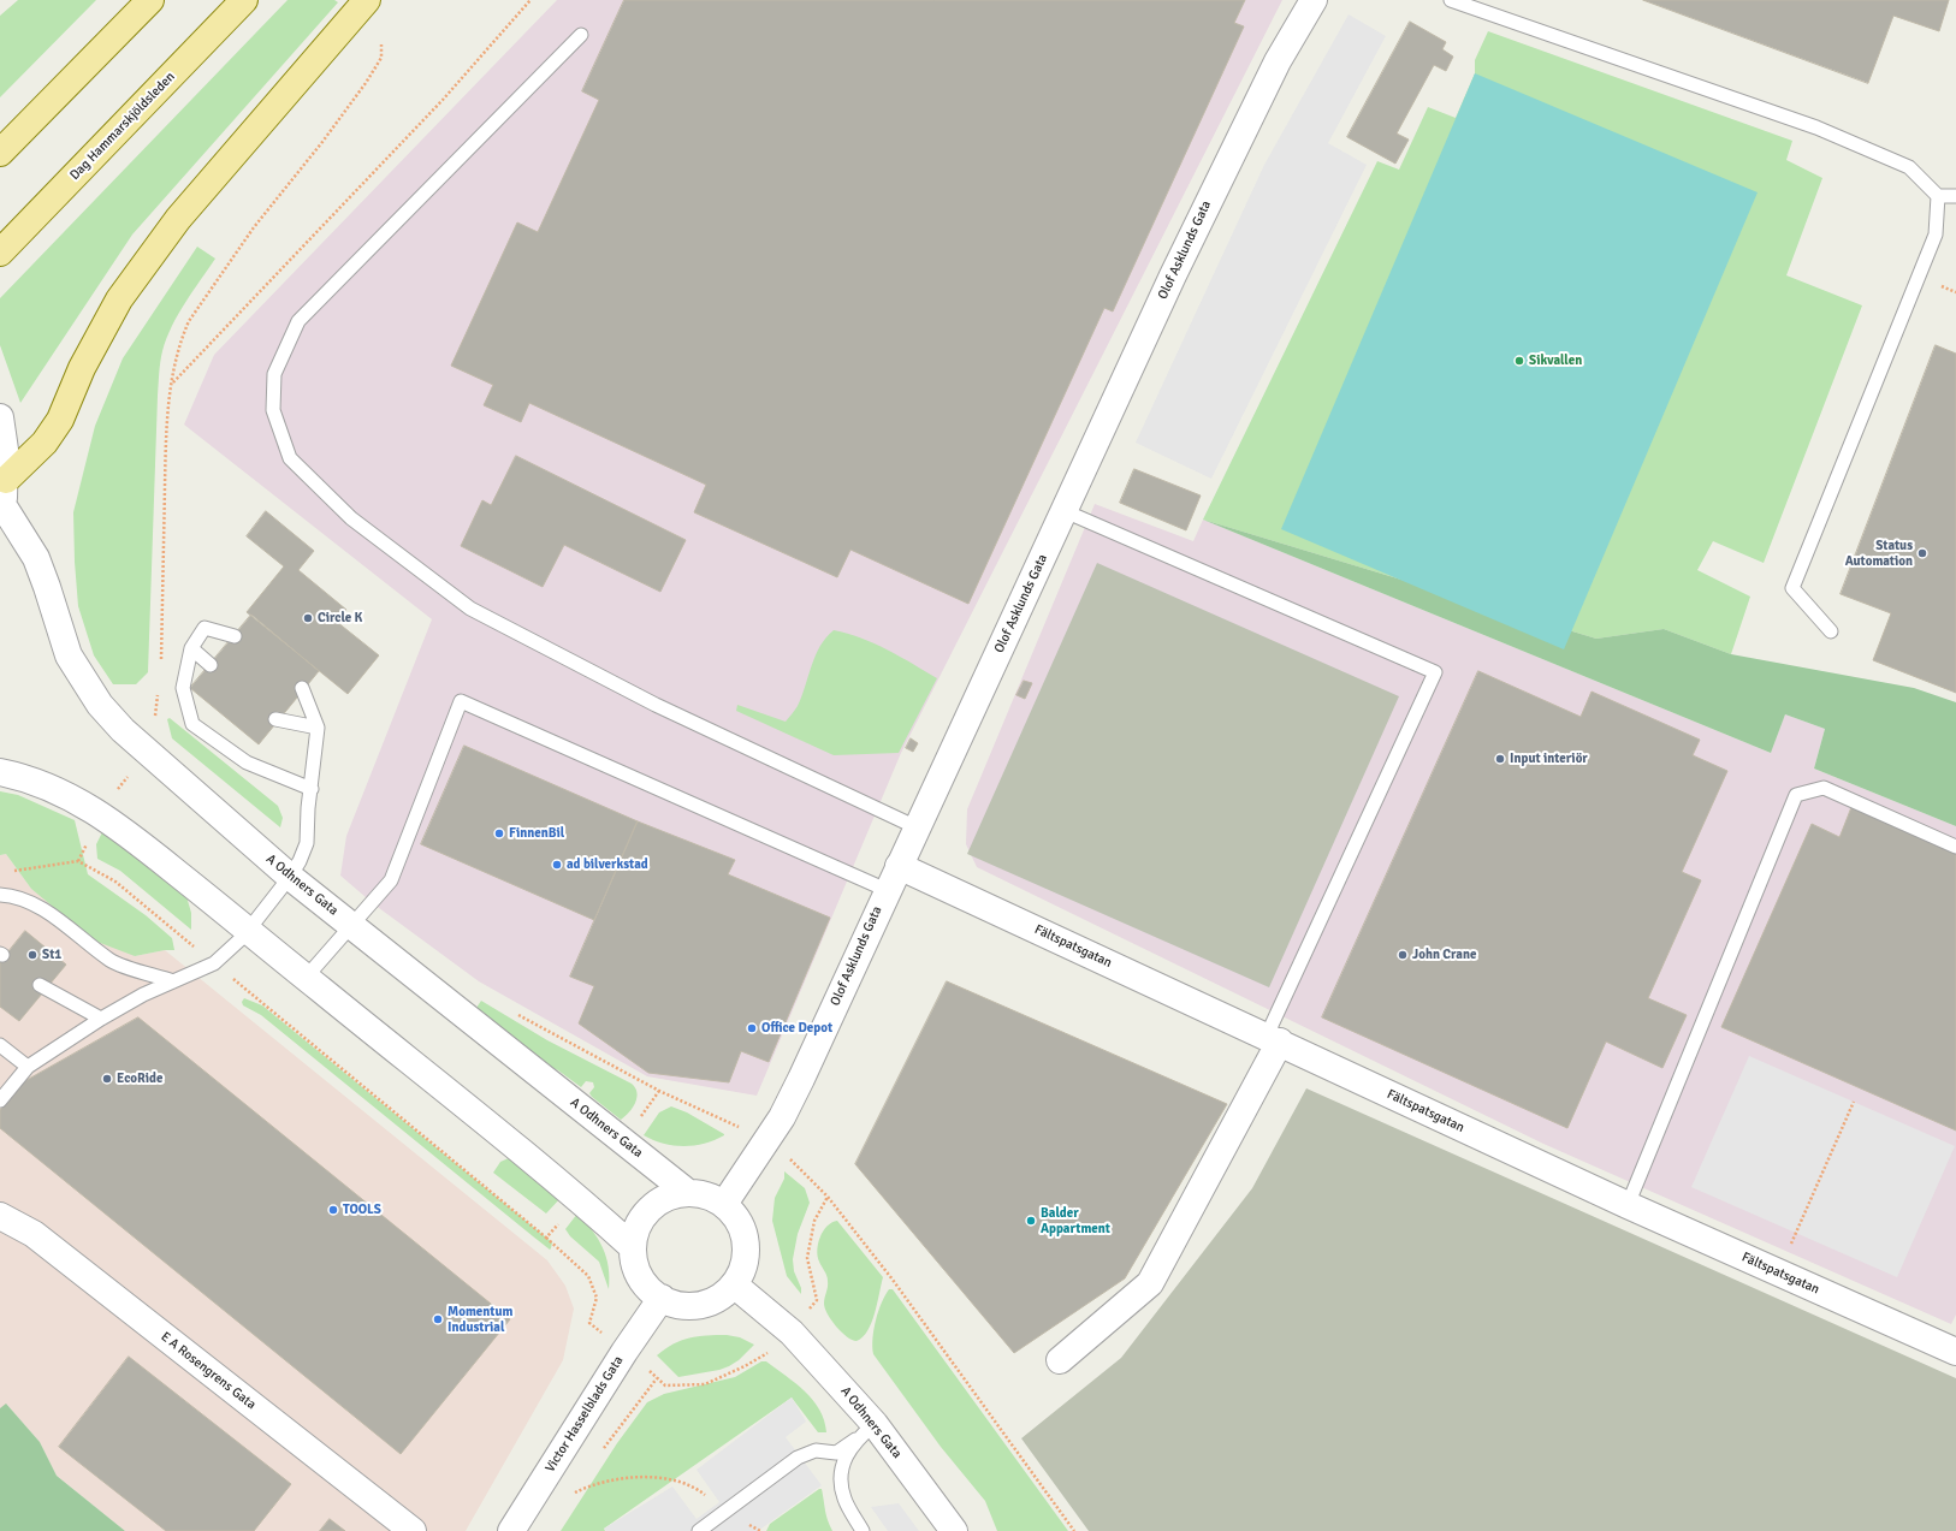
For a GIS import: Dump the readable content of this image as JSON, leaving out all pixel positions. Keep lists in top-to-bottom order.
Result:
{
  "streets": {
    "main road": ["Dag Hammarskjöldsleden"],
    "street": [
      "Olof Asklunds Gata",
      "A Odhners Gata",
      "Fältspatsgatan",
      "E A Rosengrens Gata",
      "Victor Hasselblads Gata"
    ]
  },
  "crossings": [
    ["Olof Asklunds Gata", "A Odhners Gata"],
    ["Olof Asklunds Gata", "Fältspatsgatan"],
    ["Olof Asklunds Gata", "Victor Hasselblads Gata"],
    ["A Odhners Gata", "Victor Hasselblads Gata"]
  ],
  "places": [
    "Sikvallen",
    "Status Automation",
    "Circle K",
    "Input interiör",
    "FinnenBil",
    "ad bilverkstad",
    "St1",
    "John Crane",
    "Office Depot",
    "EcoRide",
    "TOOLS",
    "Balder Appartment",
    "Momentum Industrial"
  ]
}
